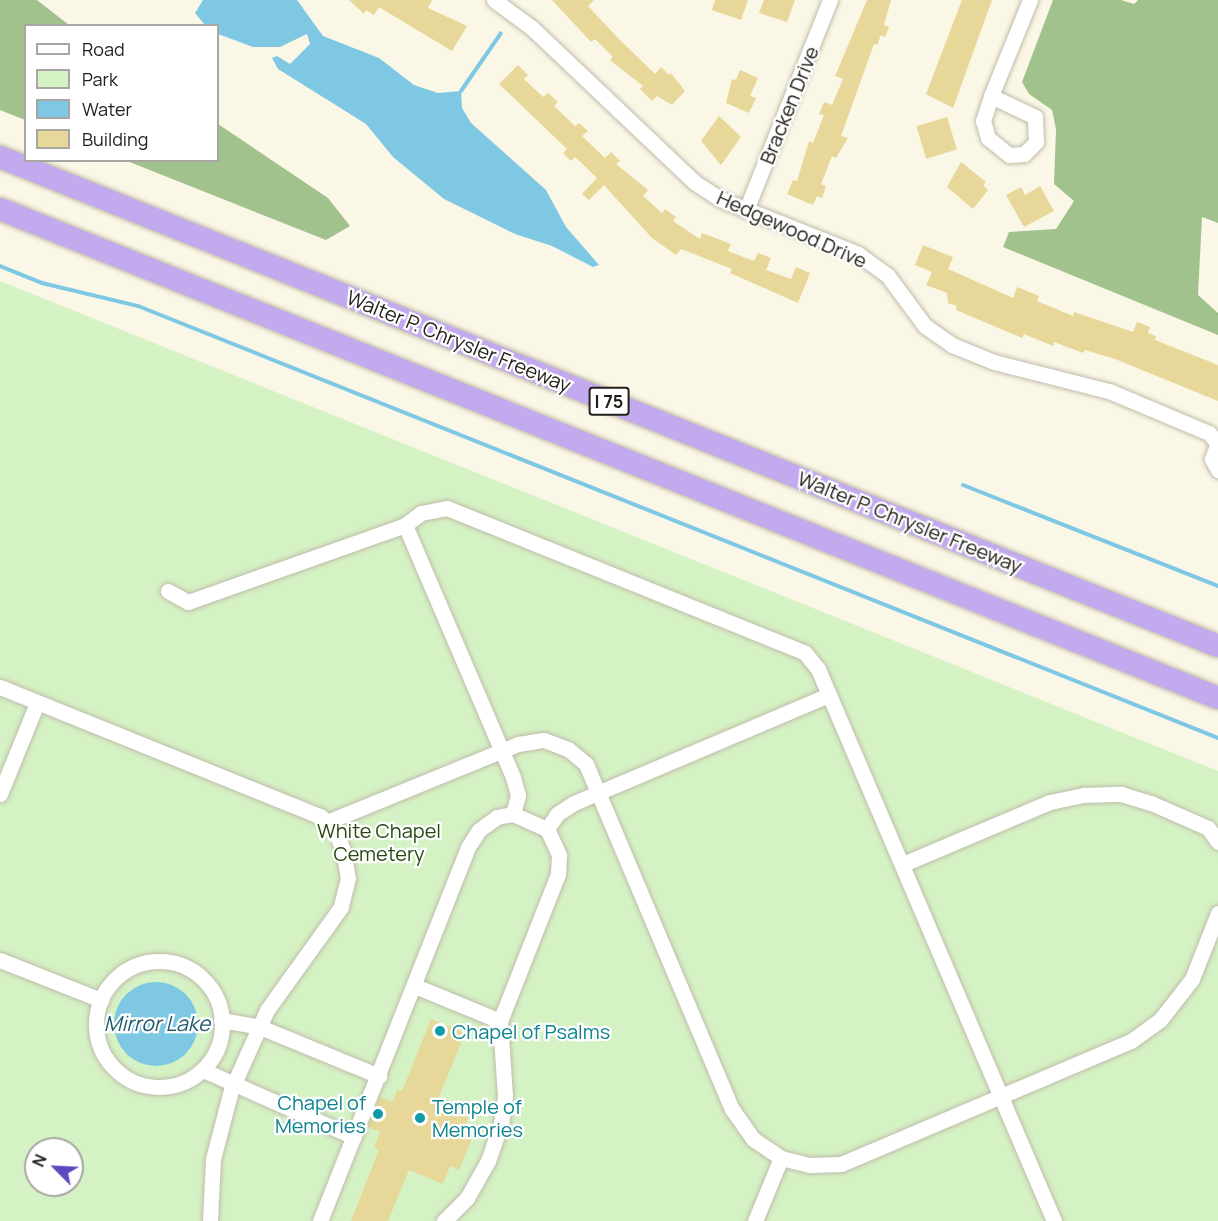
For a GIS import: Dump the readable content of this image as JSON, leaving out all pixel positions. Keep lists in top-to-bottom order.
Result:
{
  "streets": {
    "highway": ["Walter P. Chrysler Freeway", "I 75"],
    "street": ["Bracken Drive", "Hedgewood Drive"]
  },
  "crossings": [
    ["Bracken Drive", "Hedgewood Drive"]
  ],
  "water": ["Mirror Lake"],
  "parks": ["White Chapel Cemetery"],
  "places": ["Chapel of Psalms", "Chapel of Memories", "Temple of Memories"],
  "legend": [
    "Road",
    "Park",
    "Water",
    "Building"
  ],
  "north": "top left"
}
